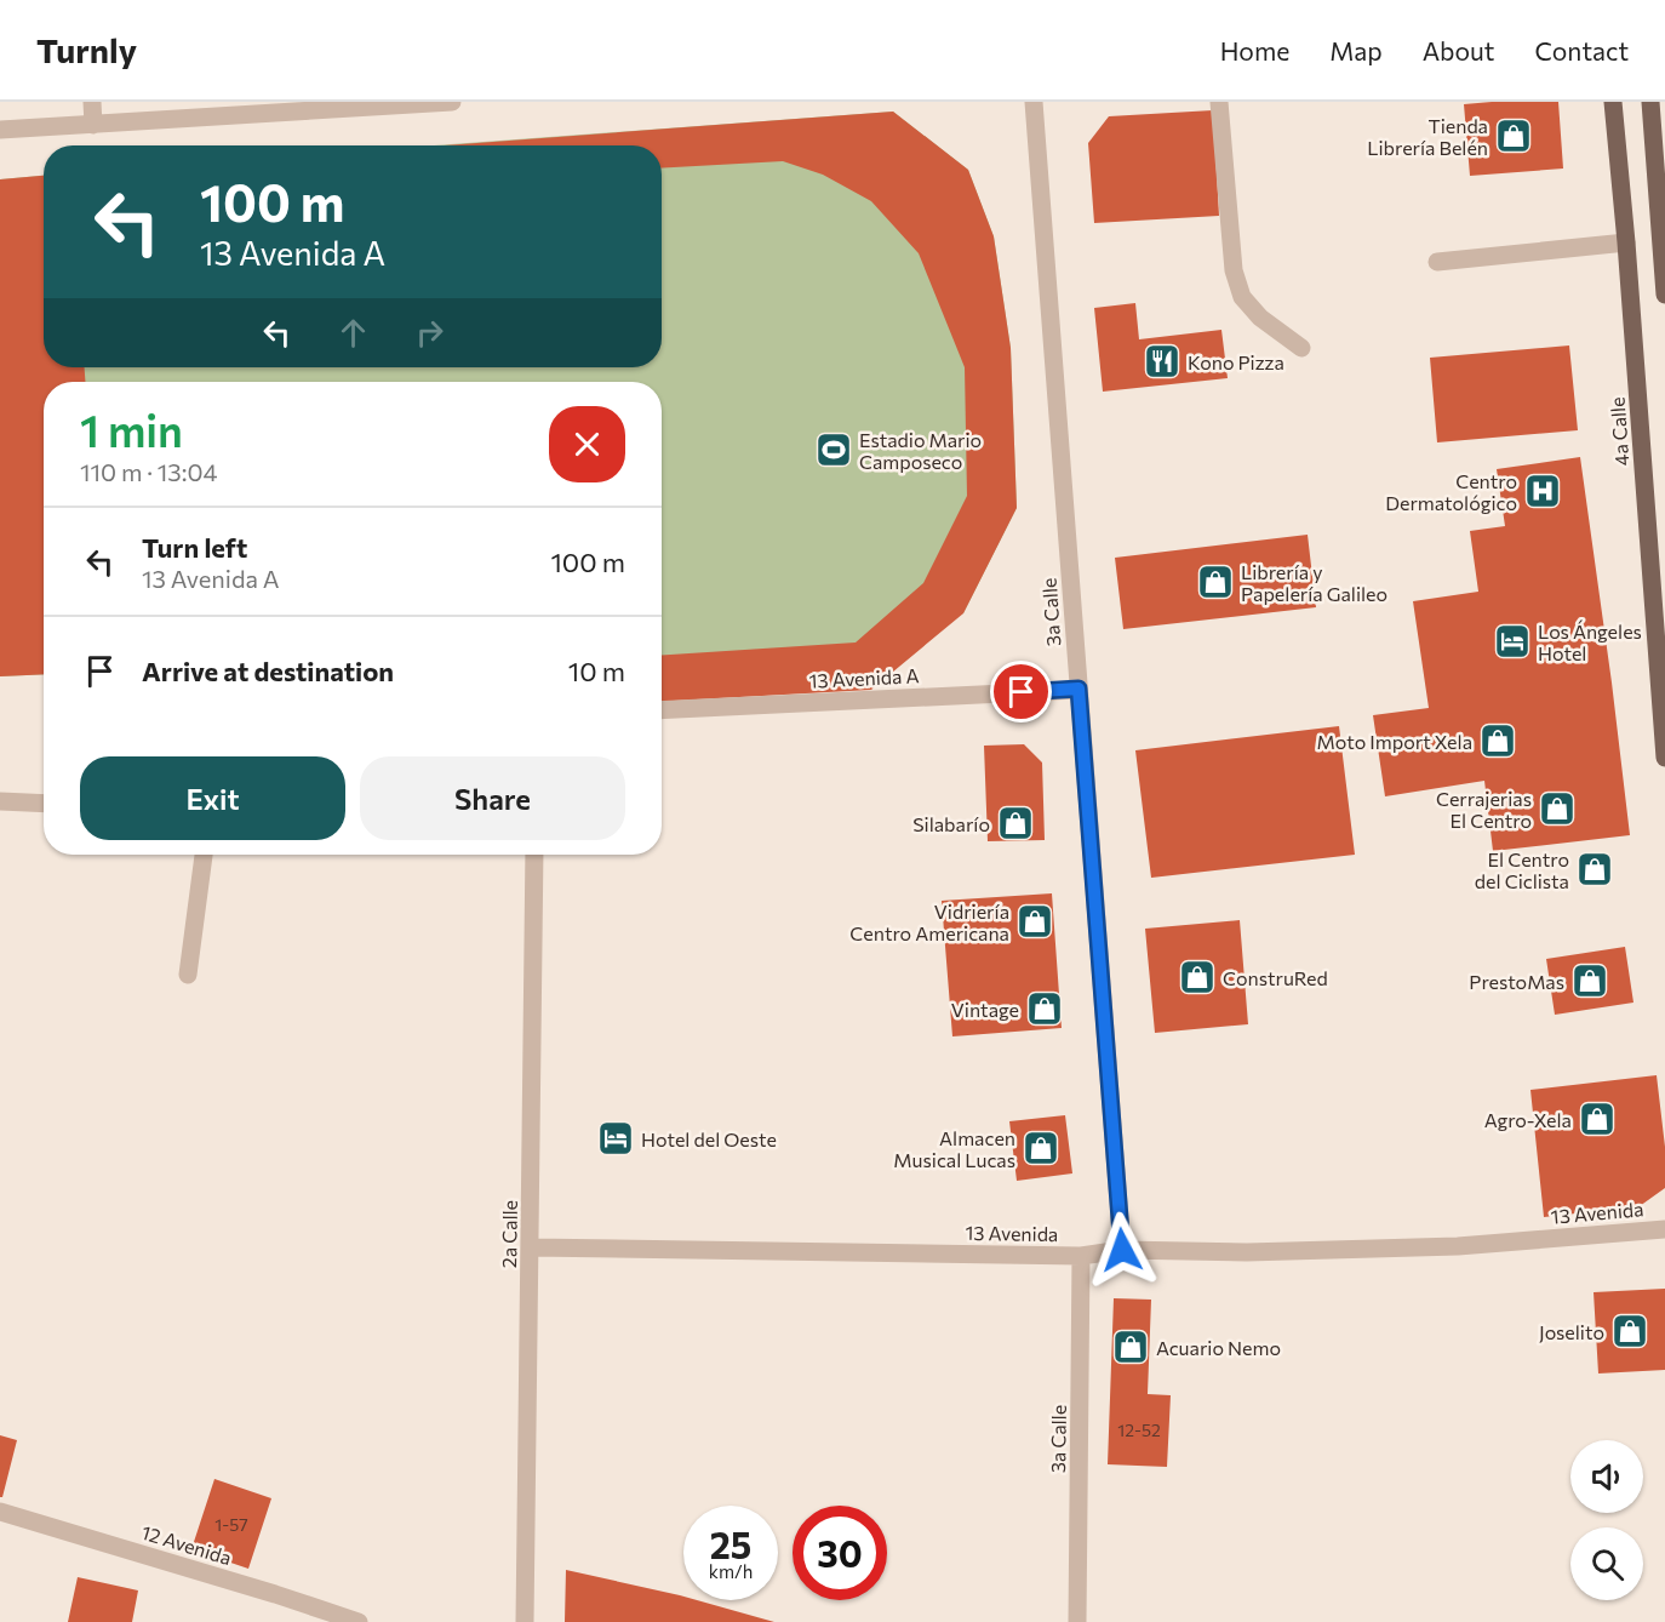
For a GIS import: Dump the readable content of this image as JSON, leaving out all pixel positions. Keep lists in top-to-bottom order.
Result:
{
  "streets": {
    "main road": ["4a Calle"],
    "street": [
      "3a Calle",
      "13 Avenida A",
      "13 Avenida",
      "2a Calle",
      "12 Avenida"
    ]
  },
  "crossings": [
    ["3a Calle", "13 Avenida A"],
    ["3a Calle", "13 Avenida"],
    ["13 Avenida", "2a Calle"]
  ],
  "places": {
    "shop": [
      "Tienda Librería Belén",
      "Librería y Papelería Galileo",
      "Moto Import Xela",
      "Cerrajerias El Centro",
      "Silabarío",
      "El Centro del Ciclista",
      "Vidriería Centro Americana",
      "ConstruRed",
      "PrestoMas",
      "Vintage",
      "Agro-Xela",
      "Almacen Musical Lucas",
      "Joselito",
      "Acuario Nemo"
    ],
    "restaurant": ["Kono Pizza"],
    "sports": ["Estadio Mario Camposeco"],
    "hospital": ["Centro Dermatológico"],
    "hotel": ["Los Ángeles Hotel", "Hotel del Oeste"]
  },
  "house_numbers": ["12-52", "1-57"],
  "page": {
    "header": "Turnly",
    "nav": [
      "Home",
      "Map",
      "About",
      "Contact"
    ],
    "turn": ["100 m", "13 Avenida A"],
    "heading": ["1 min", "110 m · 13:04"],
    "list": [
      {
        "name": "Turn left",
        "note": "13 Avenida A",
        "value": "100 m"
      },
      {
        "name": "Arrive at destination",
        "value": "10 m"
      }
    ],
    "buttons": ["Exit", "Share"],
    "speed": "25 km/h",
    "limit": "30"
  }
}
